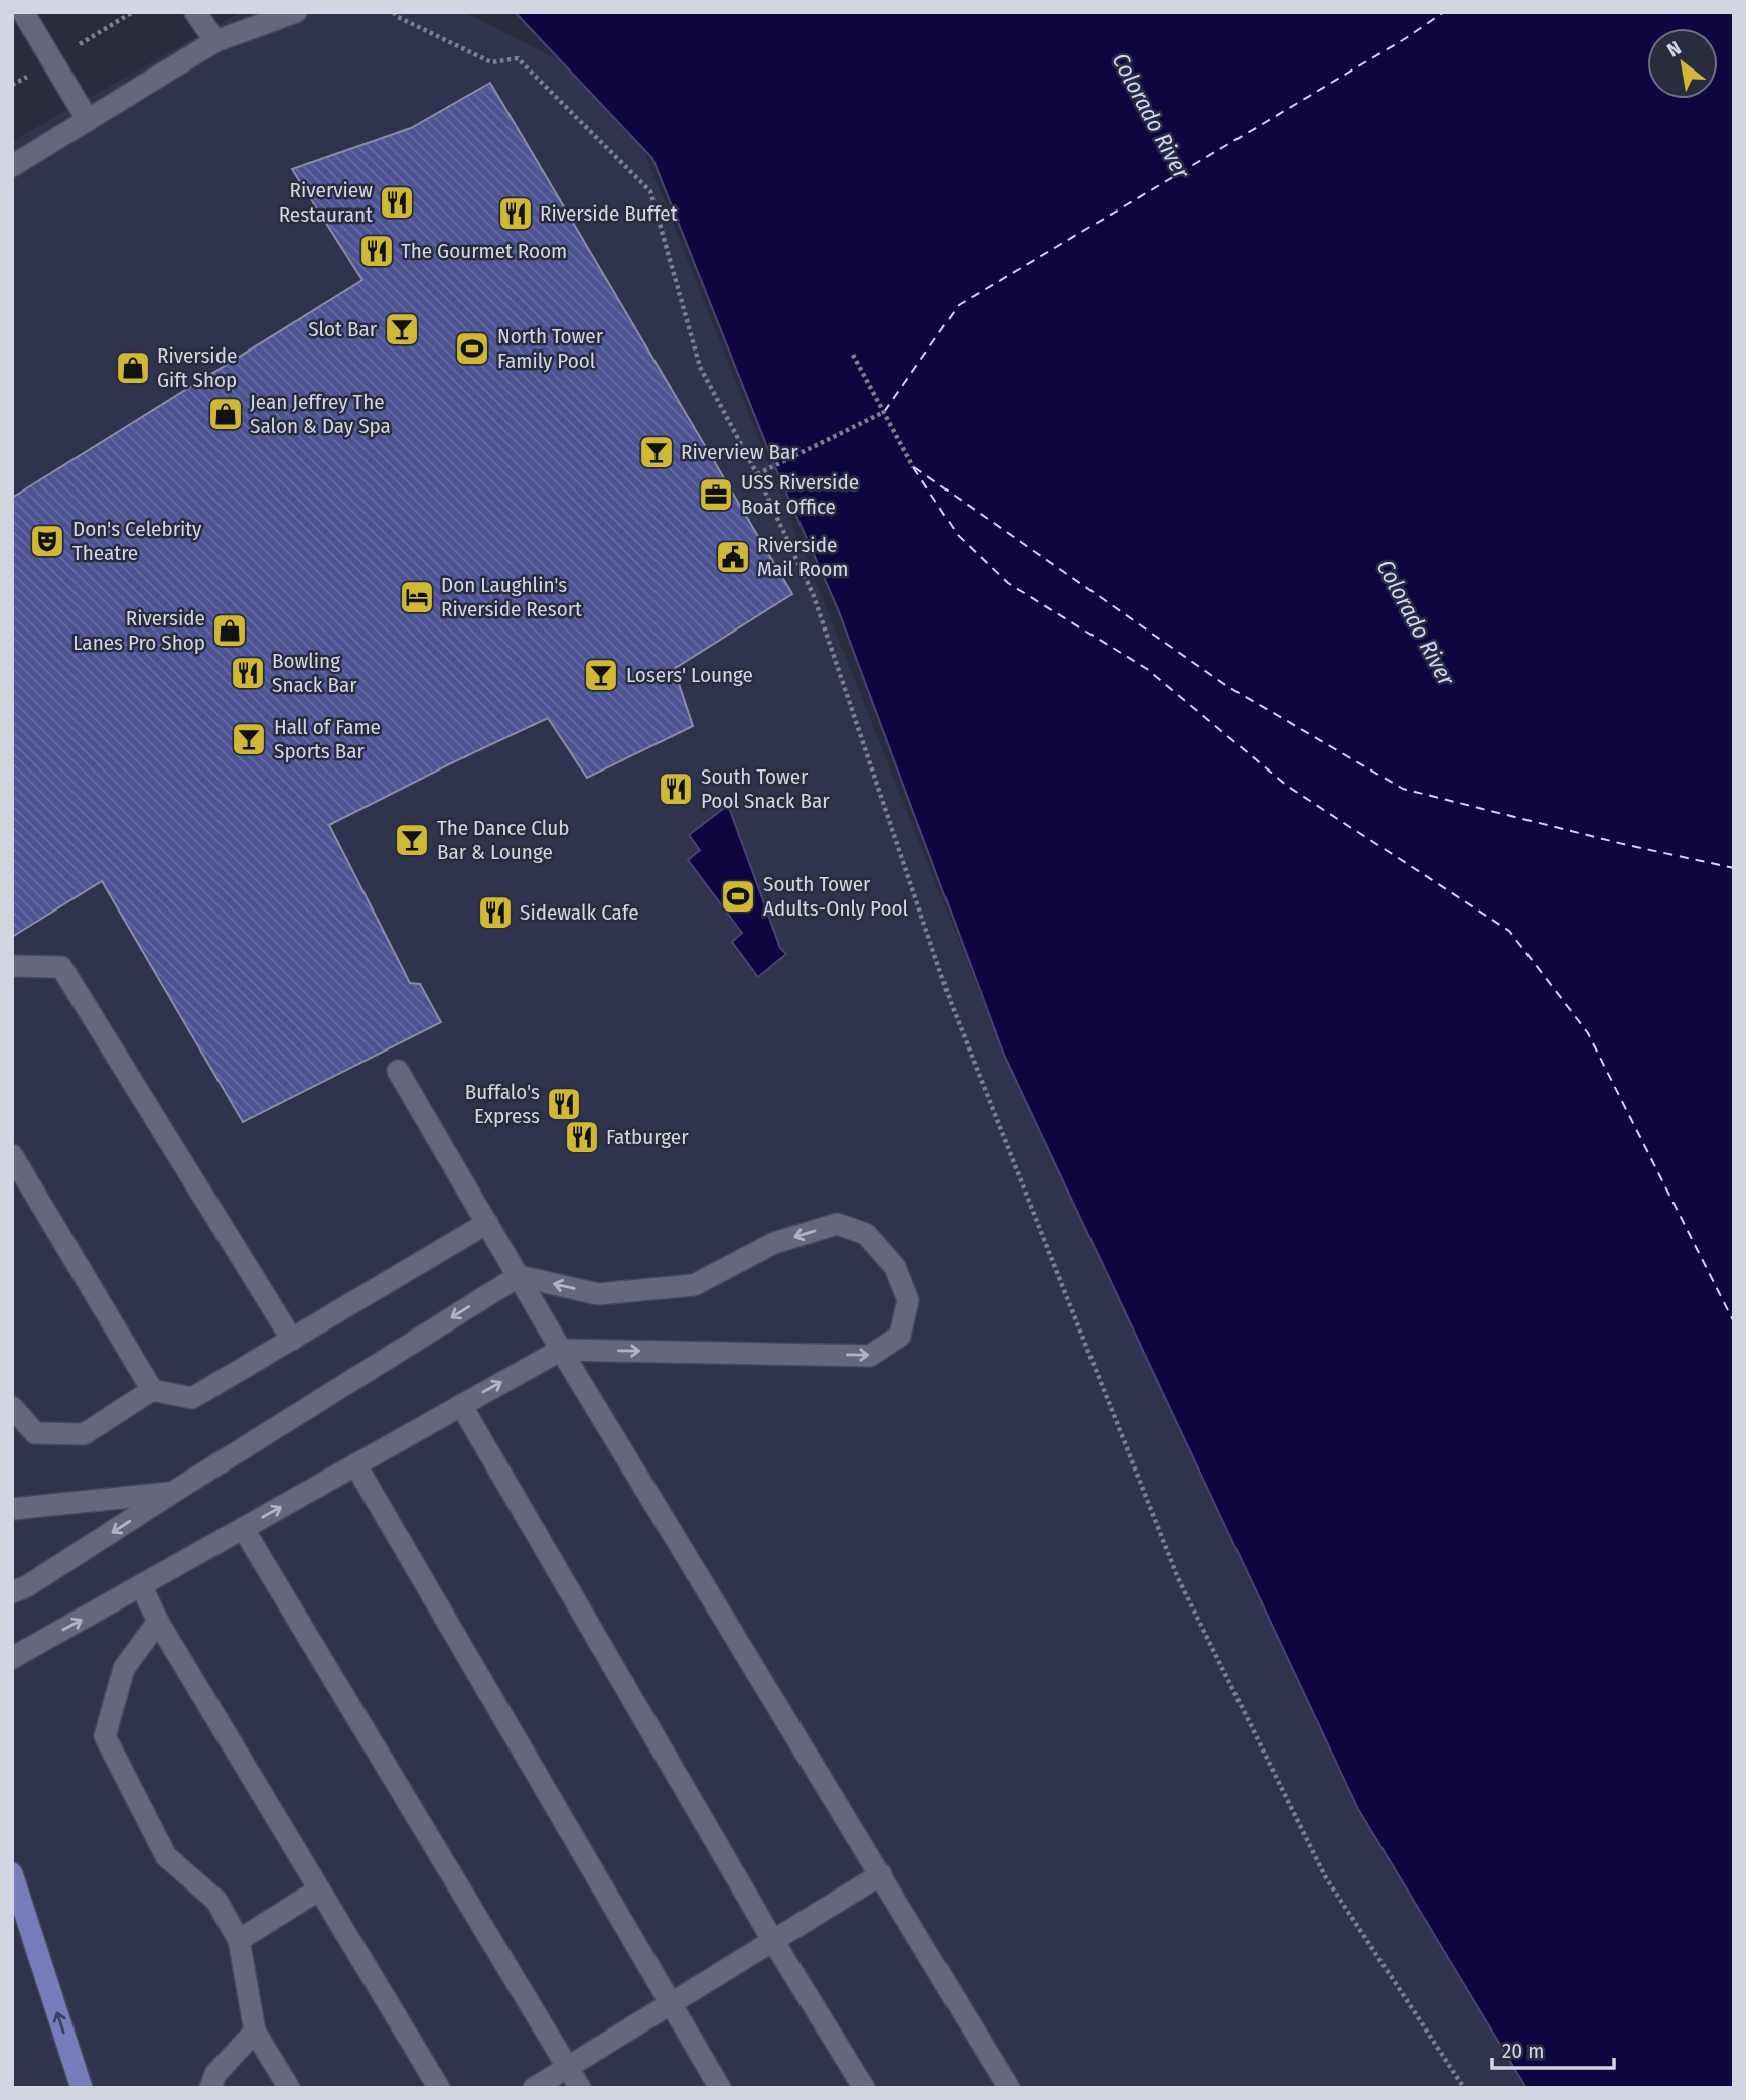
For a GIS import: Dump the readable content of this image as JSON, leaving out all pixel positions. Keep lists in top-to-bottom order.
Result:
{
  "water": ["Colorado River"],
  "places": {
    "restaurant": [
      "Riverview Restaurant",
      "Riverside Buffet",
      "The Gourmet Room",
      "Bowling Snack Bar",
      "South Tower Pool Snack Bar",
      "Sidewalk Cafe",
      "Buffalo's Express",
      "Fatburger"
    ],
    "bar": [
      "Slot Bar",
      "Riverview Bar",
      "Losers' Lounge",
      "Hall of Fame Sports Bar",
      "The Dance Club Bar & Lounge"
    ],
    "sports": ["North Tower Family Pool", "South Tower Adults-Only Pool"],
    "shop": ["Riverside Gift Shop", "Jean Jeffrey The Salon & Day Spa", "Riverside Lanes Pro Shop"],
    "office": ["USS Riverside Boat Office"],
    "theatre": ["Don's Celebrity Theatre"],
    "public building": ["Riverside Mail Room"],
    "hotel": ["Don Laughlin's Riverside Resort"]
  },
  "scale_bar": "20 m",
  "north": "top left"
}
